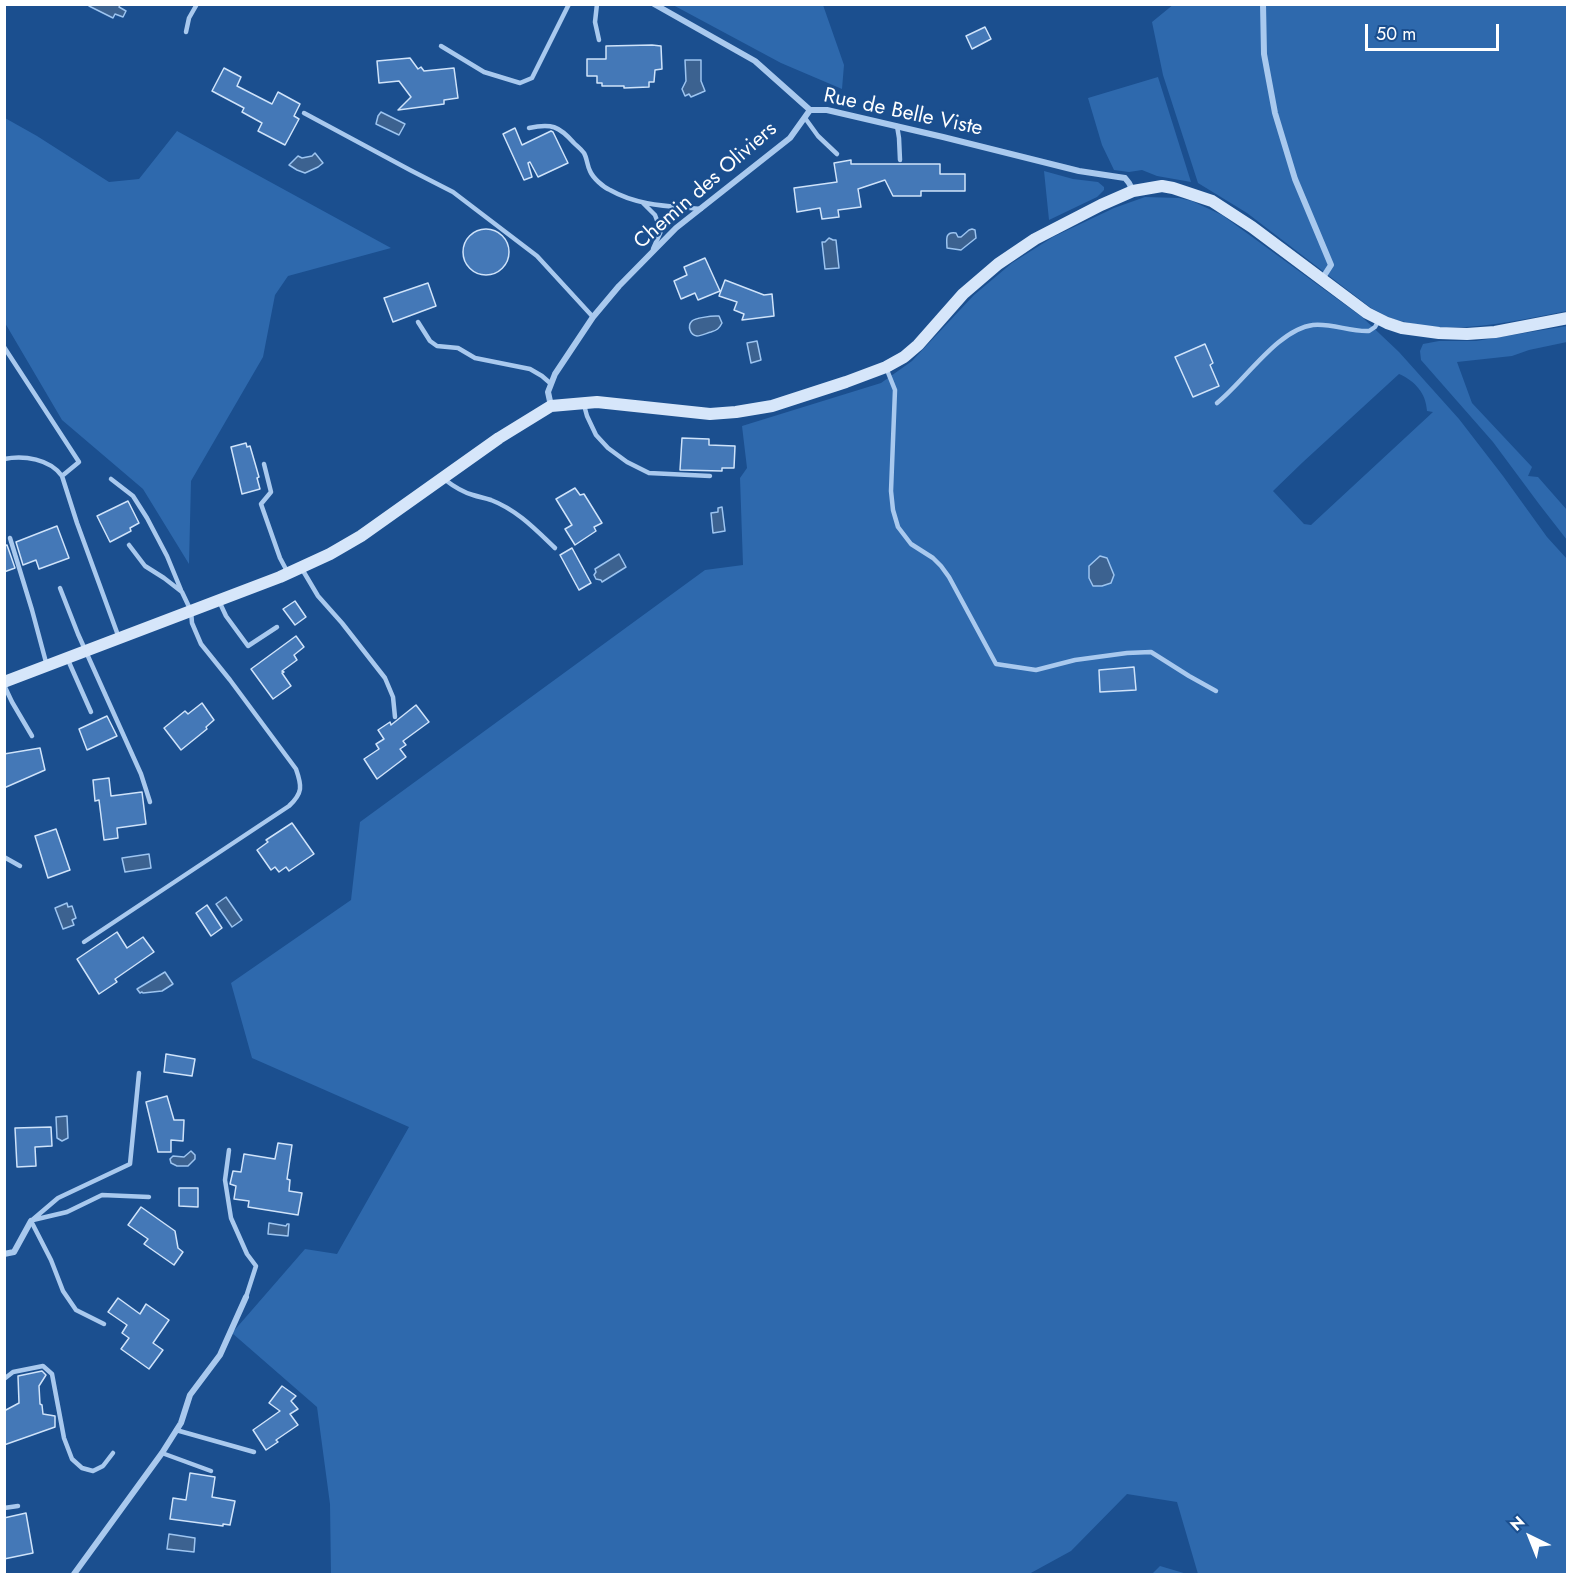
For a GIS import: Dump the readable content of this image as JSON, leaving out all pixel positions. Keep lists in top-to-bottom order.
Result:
{
  "streets": {
    "street": ["Rue de Belle Viste", "Chemin des Oliviers"]
  },
  "crossings": [
    ["Rue de Belle Viste", "Chemin des Oliviers"]
  ],
  "scale_bar": "50 m",
  "north": "top left"
}
